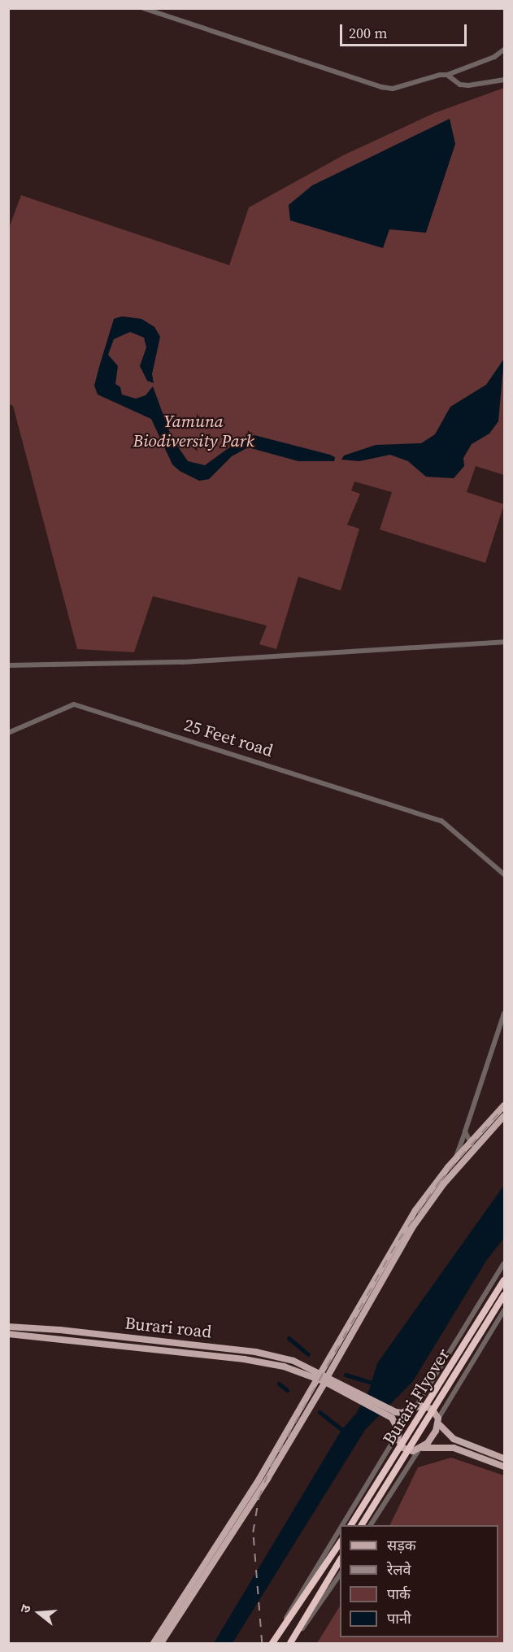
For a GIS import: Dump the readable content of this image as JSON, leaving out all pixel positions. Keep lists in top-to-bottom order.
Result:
{
  "streets": {
    "highway": ["Burari Flyover"],
    "main road": ["Burari road"],
    "street": ["25 Feet road"]
  },
  "parks": ["Yamuna Biodiversity Park"],
  "legend": [
    "सड़क",
    "रेलवे",
    "पार्क",
    "पानी"
  ],
  "scale_bar": "200 m",
  "north": "left"
}
